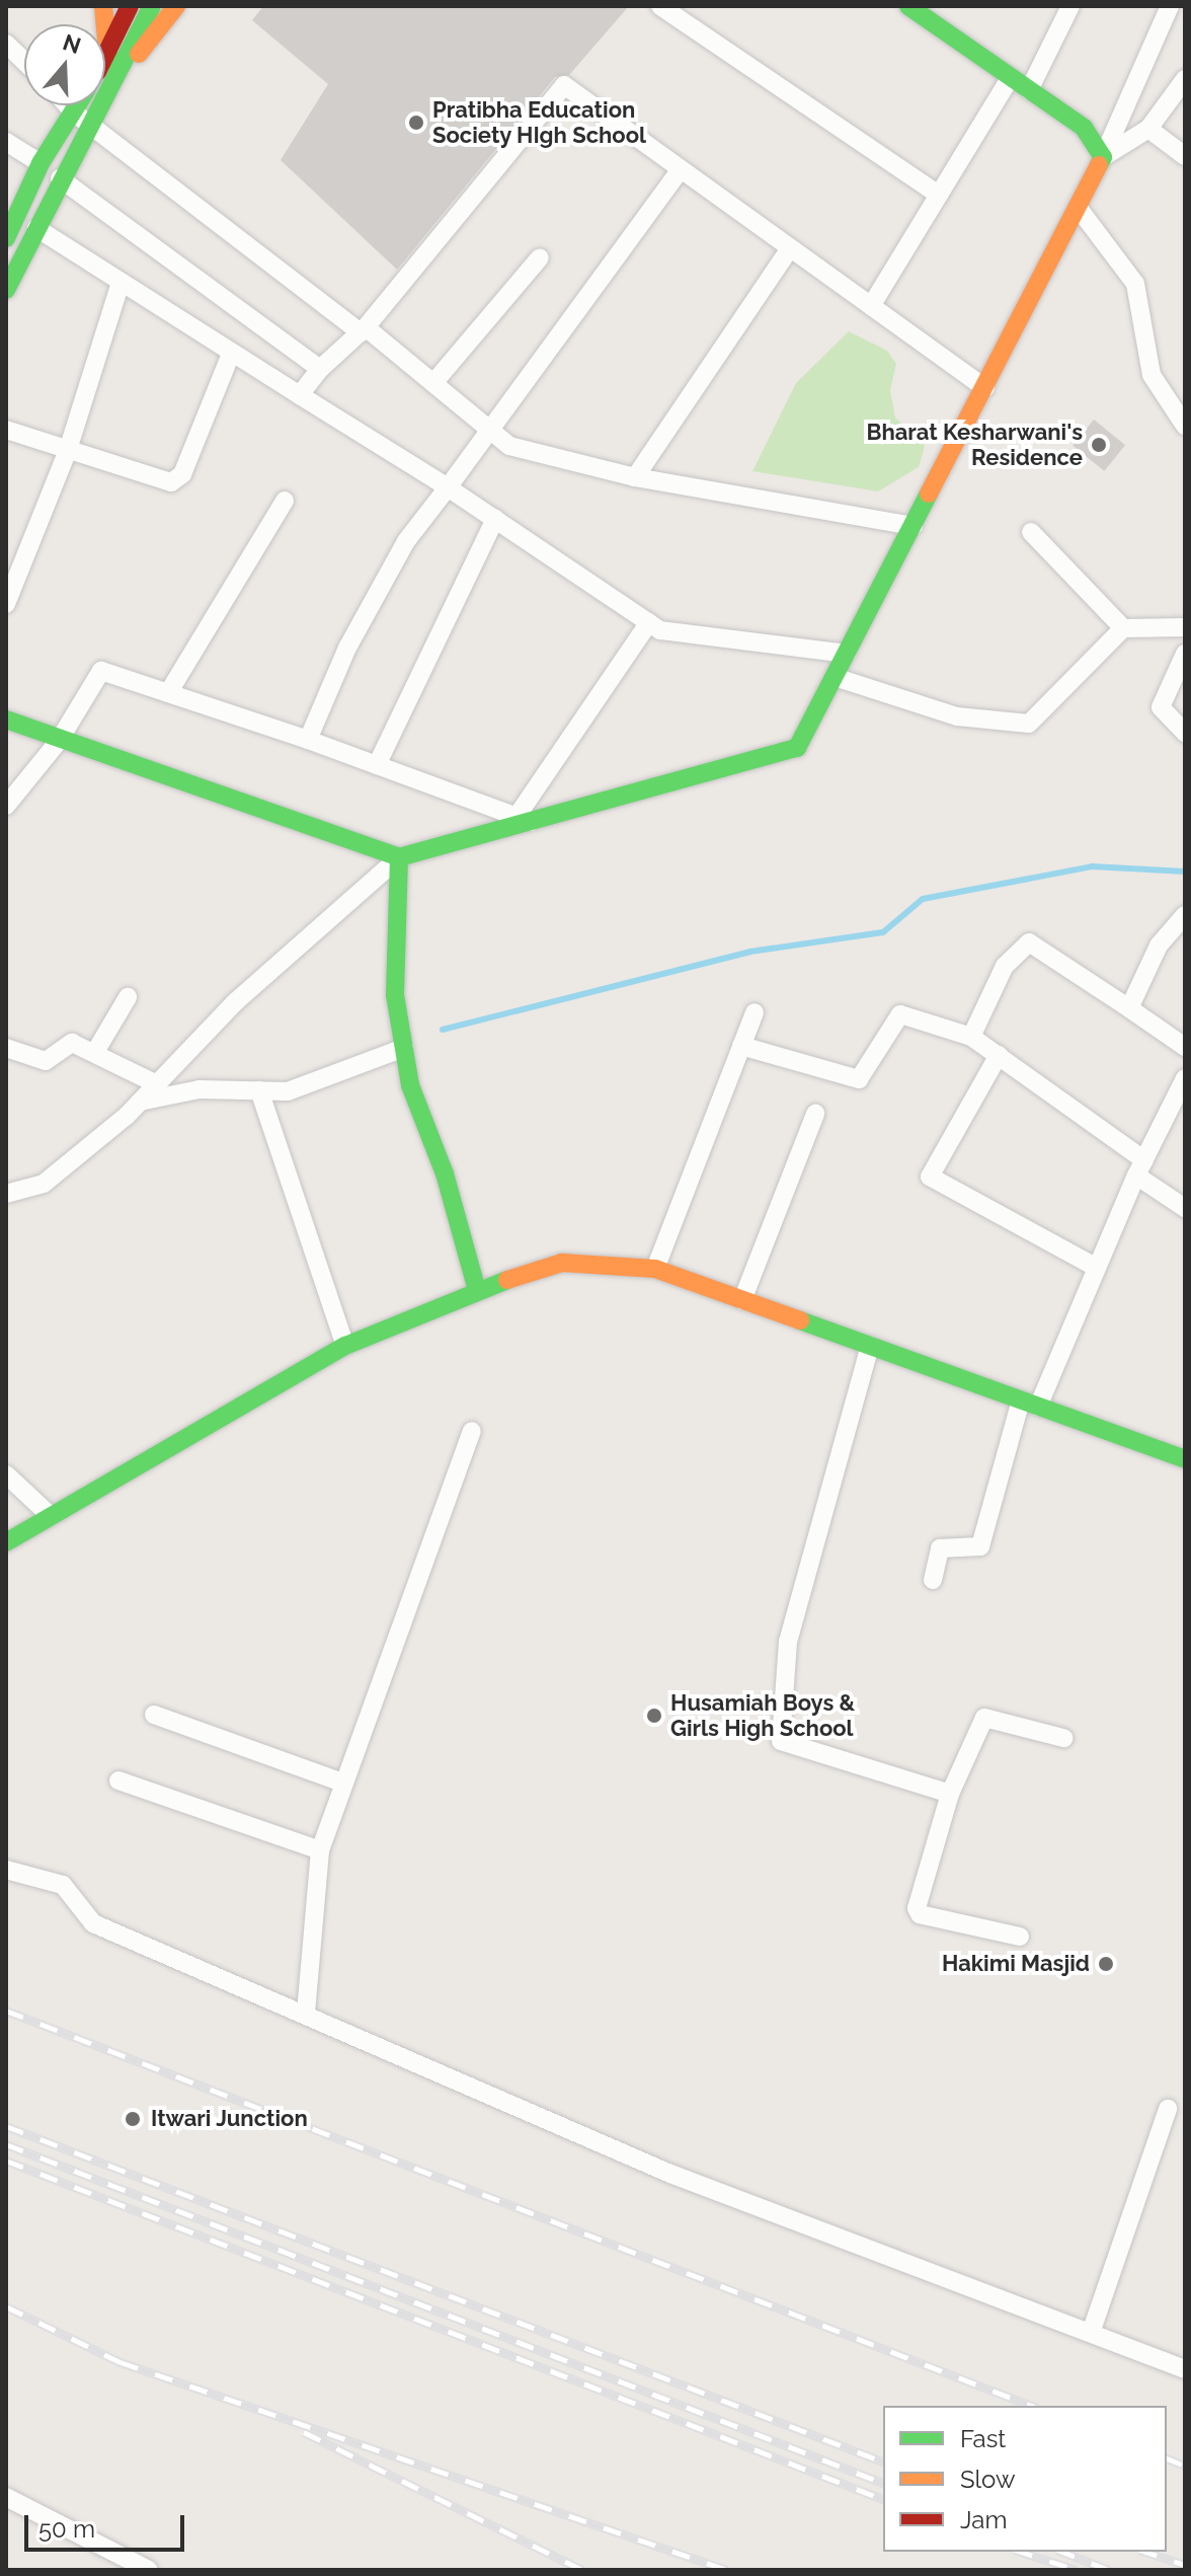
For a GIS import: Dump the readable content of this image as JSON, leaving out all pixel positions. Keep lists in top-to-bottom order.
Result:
{
  "places": [
    "Pratibha Education Society HIgh School",
    "Bharat Kesharwani's Residence",
    "Husamiah Boys & Girls High School",
    "Hakimi Masjid",
    "Itwari Junction"
  ],
  "legend": ["Fast", "Slow", "Jam"],
  "scale_bar": "50 m",
  "north": "top"
}
